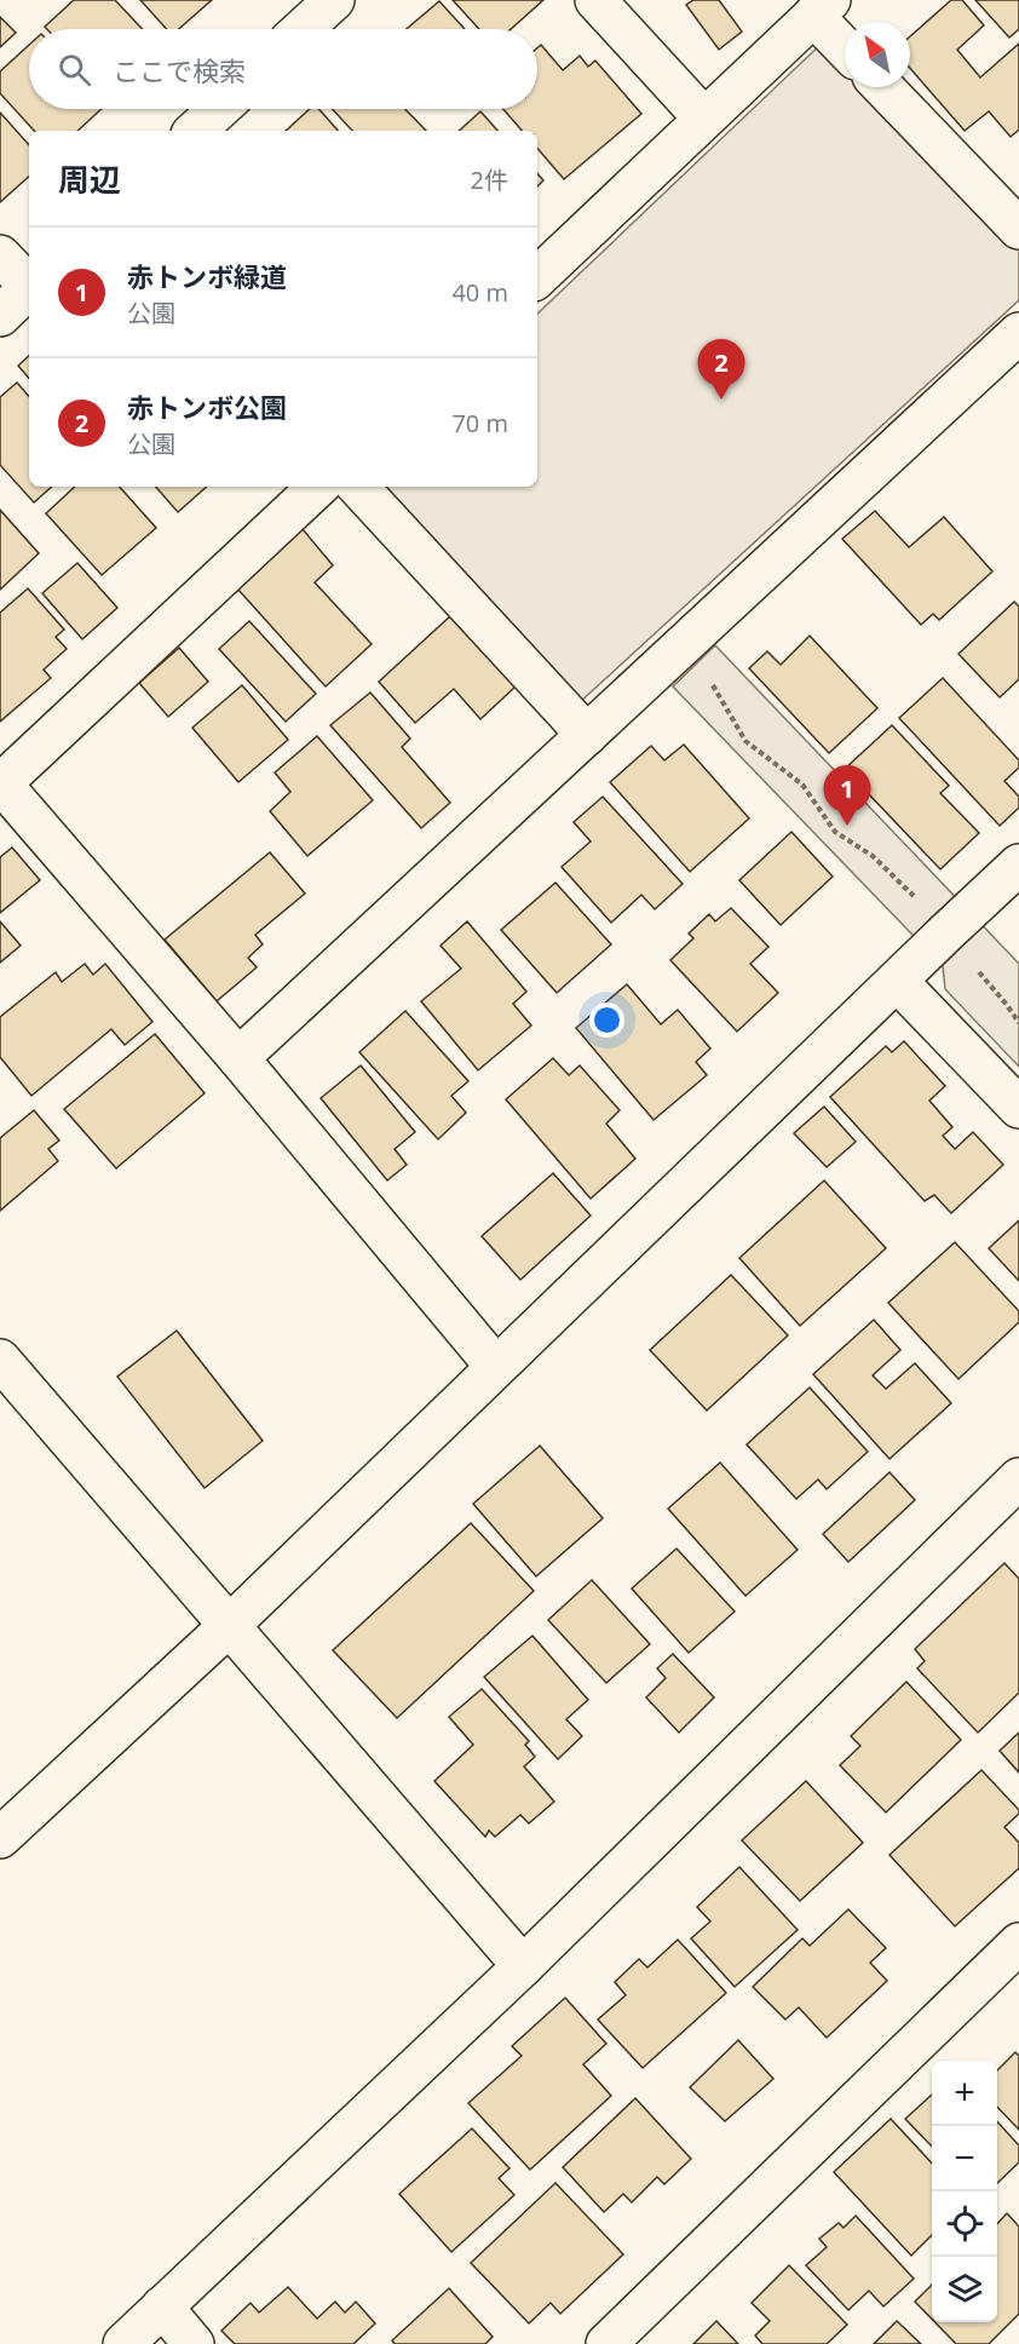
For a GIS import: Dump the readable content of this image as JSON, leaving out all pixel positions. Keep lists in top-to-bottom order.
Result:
{
  "north": "top left",
  "page": {
    "search": "ここで検索",
    "heading": ["周辺", "2件"],
    "list": [
      {
        "mark": "1",
        "name": "赤トンボ緑道",
        "note": "公園",
        "value": "40 m"
      },
      {
        "mark": "2",
        "name": "赤トンボ公園",
        "note": "公園",
        "value": "70 m"
      }
    ],
    "pins": ["2", "1"],
    "map_buttons": ["+", "−"]
  }
}
